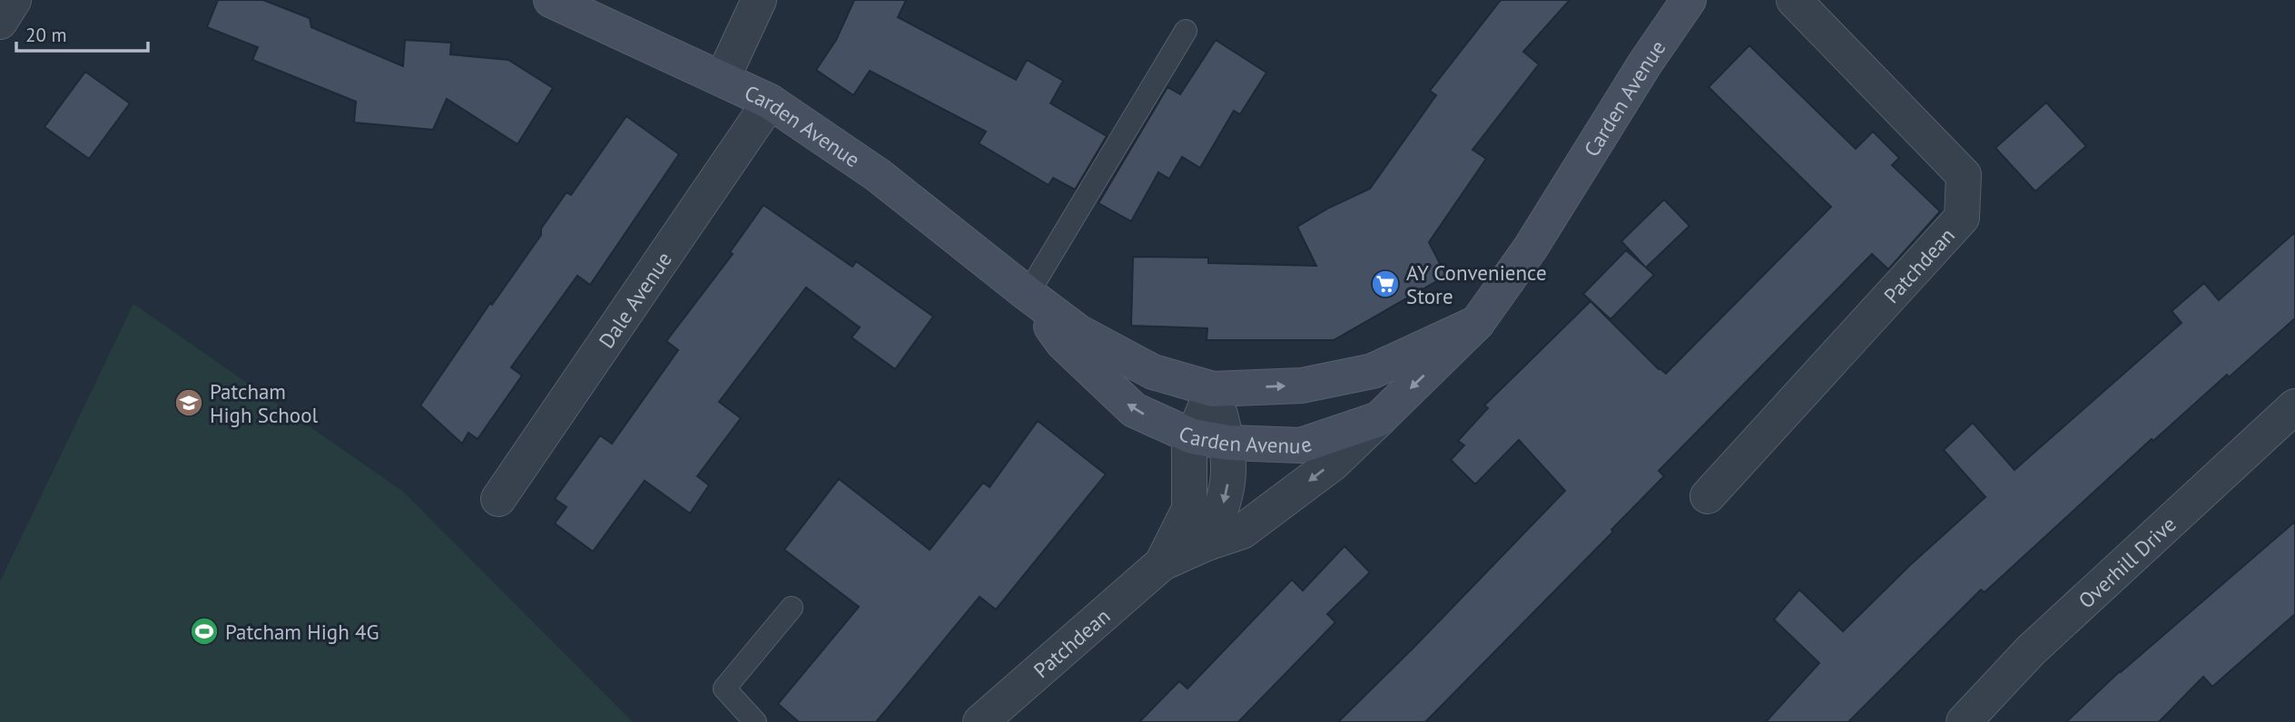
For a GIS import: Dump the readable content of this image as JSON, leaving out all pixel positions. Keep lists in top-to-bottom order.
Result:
{
  "streets": {
    "street": [
      "Carden Avenue",
      "Patchdean",
      "Dale Avenue",
      "Overhill Drive"
    ]
  },
  "crossings": [
    ["Carden Avenue", "Patchdean"],
    ["Carden Avenue", "Dale Avenue"]
  ],
  "places": {
    "supermarket": ["AY Convenience Store"],
    "school or university": ["Patcham High School"],
    "sports": ["Patcham High 4G"]
  },
  "scale_bar": "20 m"
}
